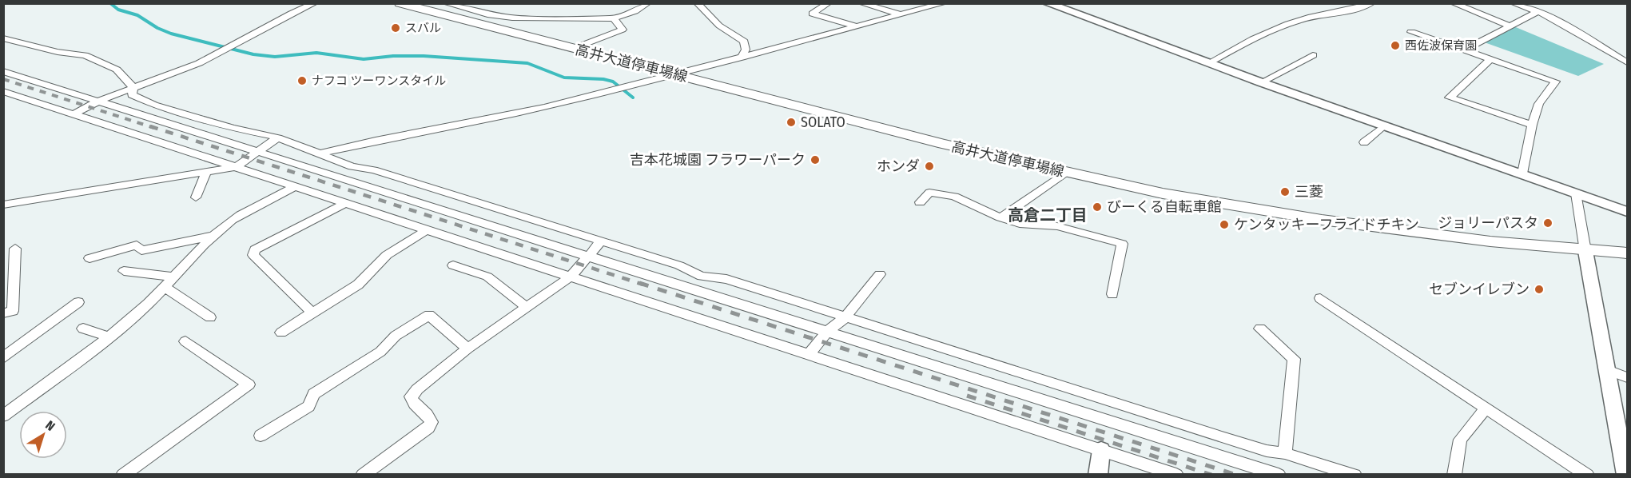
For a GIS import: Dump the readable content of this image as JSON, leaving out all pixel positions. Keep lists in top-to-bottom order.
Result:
{
  "streets": {
    "main road": ["高井大道停車場線"]
  },
  "districts": ["高倉二丁目"],
  "places": [
    "スバル",
    "西佐波保育園",
    "ナフコ ツーワンスタイル",
    "SOLATO",
    "吉本花城園 フラワーパーク",
    "ホンダ",
    "三菱",
    "びーくる自転車館",
    "ジョリーパスタ",
    "ケンタッキーフライドチキン",
    "セブンイレブン"
  ],
  "north": "top right"
}
